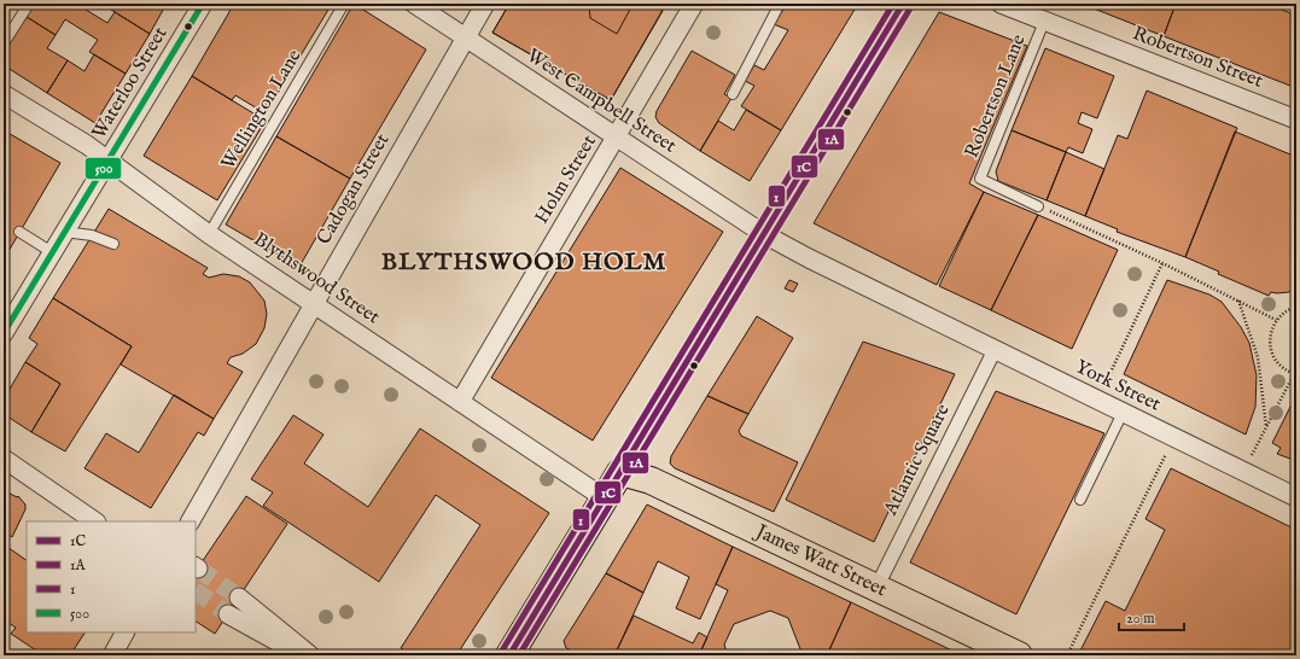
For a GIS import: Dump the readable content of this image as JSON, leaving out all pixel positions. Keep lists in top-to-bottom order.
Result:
{
  "streets": {
    "main road": ["James Watt Street"],
    "street": [
      "Robertson Street",
      "Waterloo Street",
      "West Campbell Street",
      "Holm Street",
      "Cadogan Street",
      "Blythswood Street",
      "York Street",
      "Atlantic Square"
    ],
    "lane": ["Robertson Lane", "Wellington Lane"]
  },
  "crossings": [
    ["Robertson Street", "Robertson Lane"],
    ["Waterloo Street", "Blythswood Street"],
    ["West Campbell Street", "Holm Street"],
    ["West Campbell Street", "Cadogan Street"],
    ["West Campbell Street", "York Street"],
    ["Wellington Lane", "Blythswood Street"],
    ["Holm Street", "Blythswood Street"],
    ["Cadogan Street", "Blythswood Street"],
    ["York Street", "Atlantic Square"],
    ["Atlantic Square", "James Watt Street"]
  ],
  "districts": ["BLYTHSWOOD HOLM"],
  "lines": [
    "transit line 1C",
    "transit line 1",
    "transit line 500",
    "transit line 1A"
  ],
  "legend": [
    "1C",
    "1A",
    "1",
    "500"
  ],
  "scale_bar": "20 m"
}
